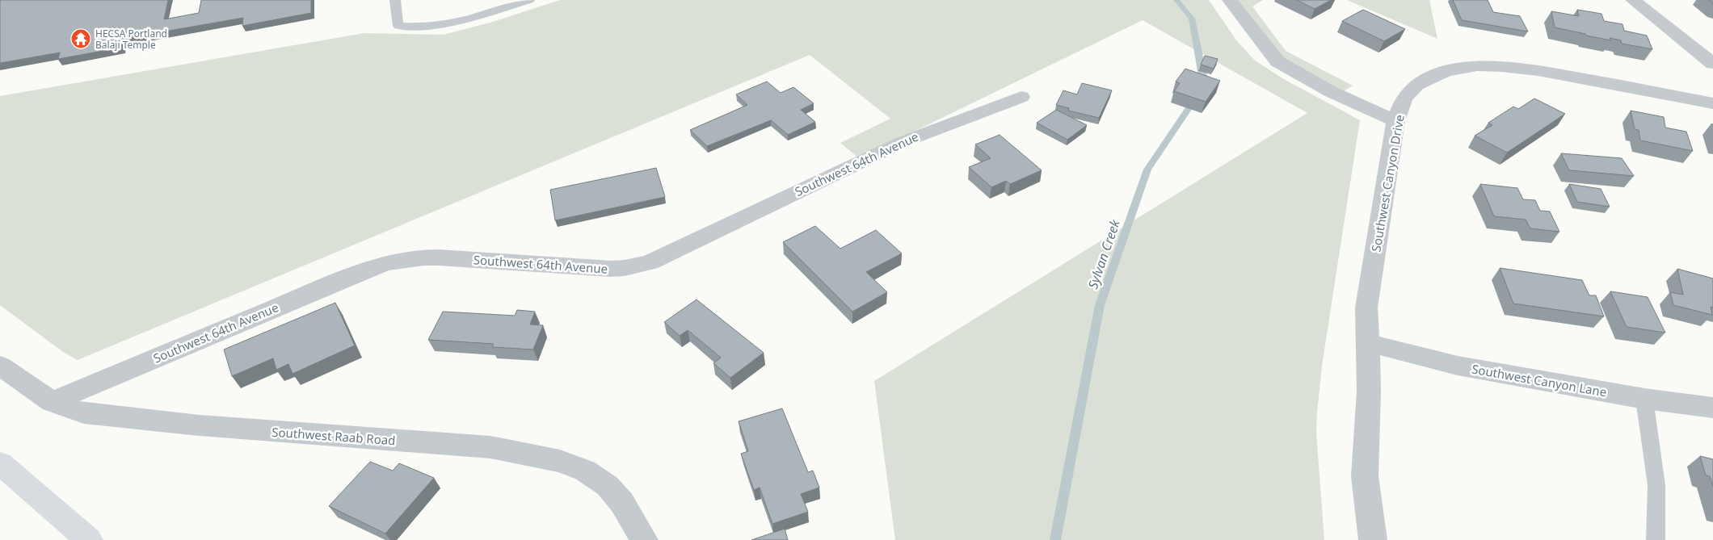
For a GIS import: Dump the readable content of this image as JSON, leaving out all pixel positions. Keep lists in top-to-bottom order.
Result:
{
  "streets": {
    "street": [
      "Southwest 64th Avenue",
      "Southwest Canyon Drive",
      "Southwest Canyon Lane",
      "Southwest Raab Road"
    ]
  },
  "crossings": [
    ["Southwest 64th Avenue", "Southwest Raab Road"],
    ["Southwest Canyon Drive", "Southwest Canyon Lane"]
  ],
  "water": ["Sylvan Creek"],
  "places": {
    "temple": ["HECSA Portland Balaji Temple"]
  }
}
